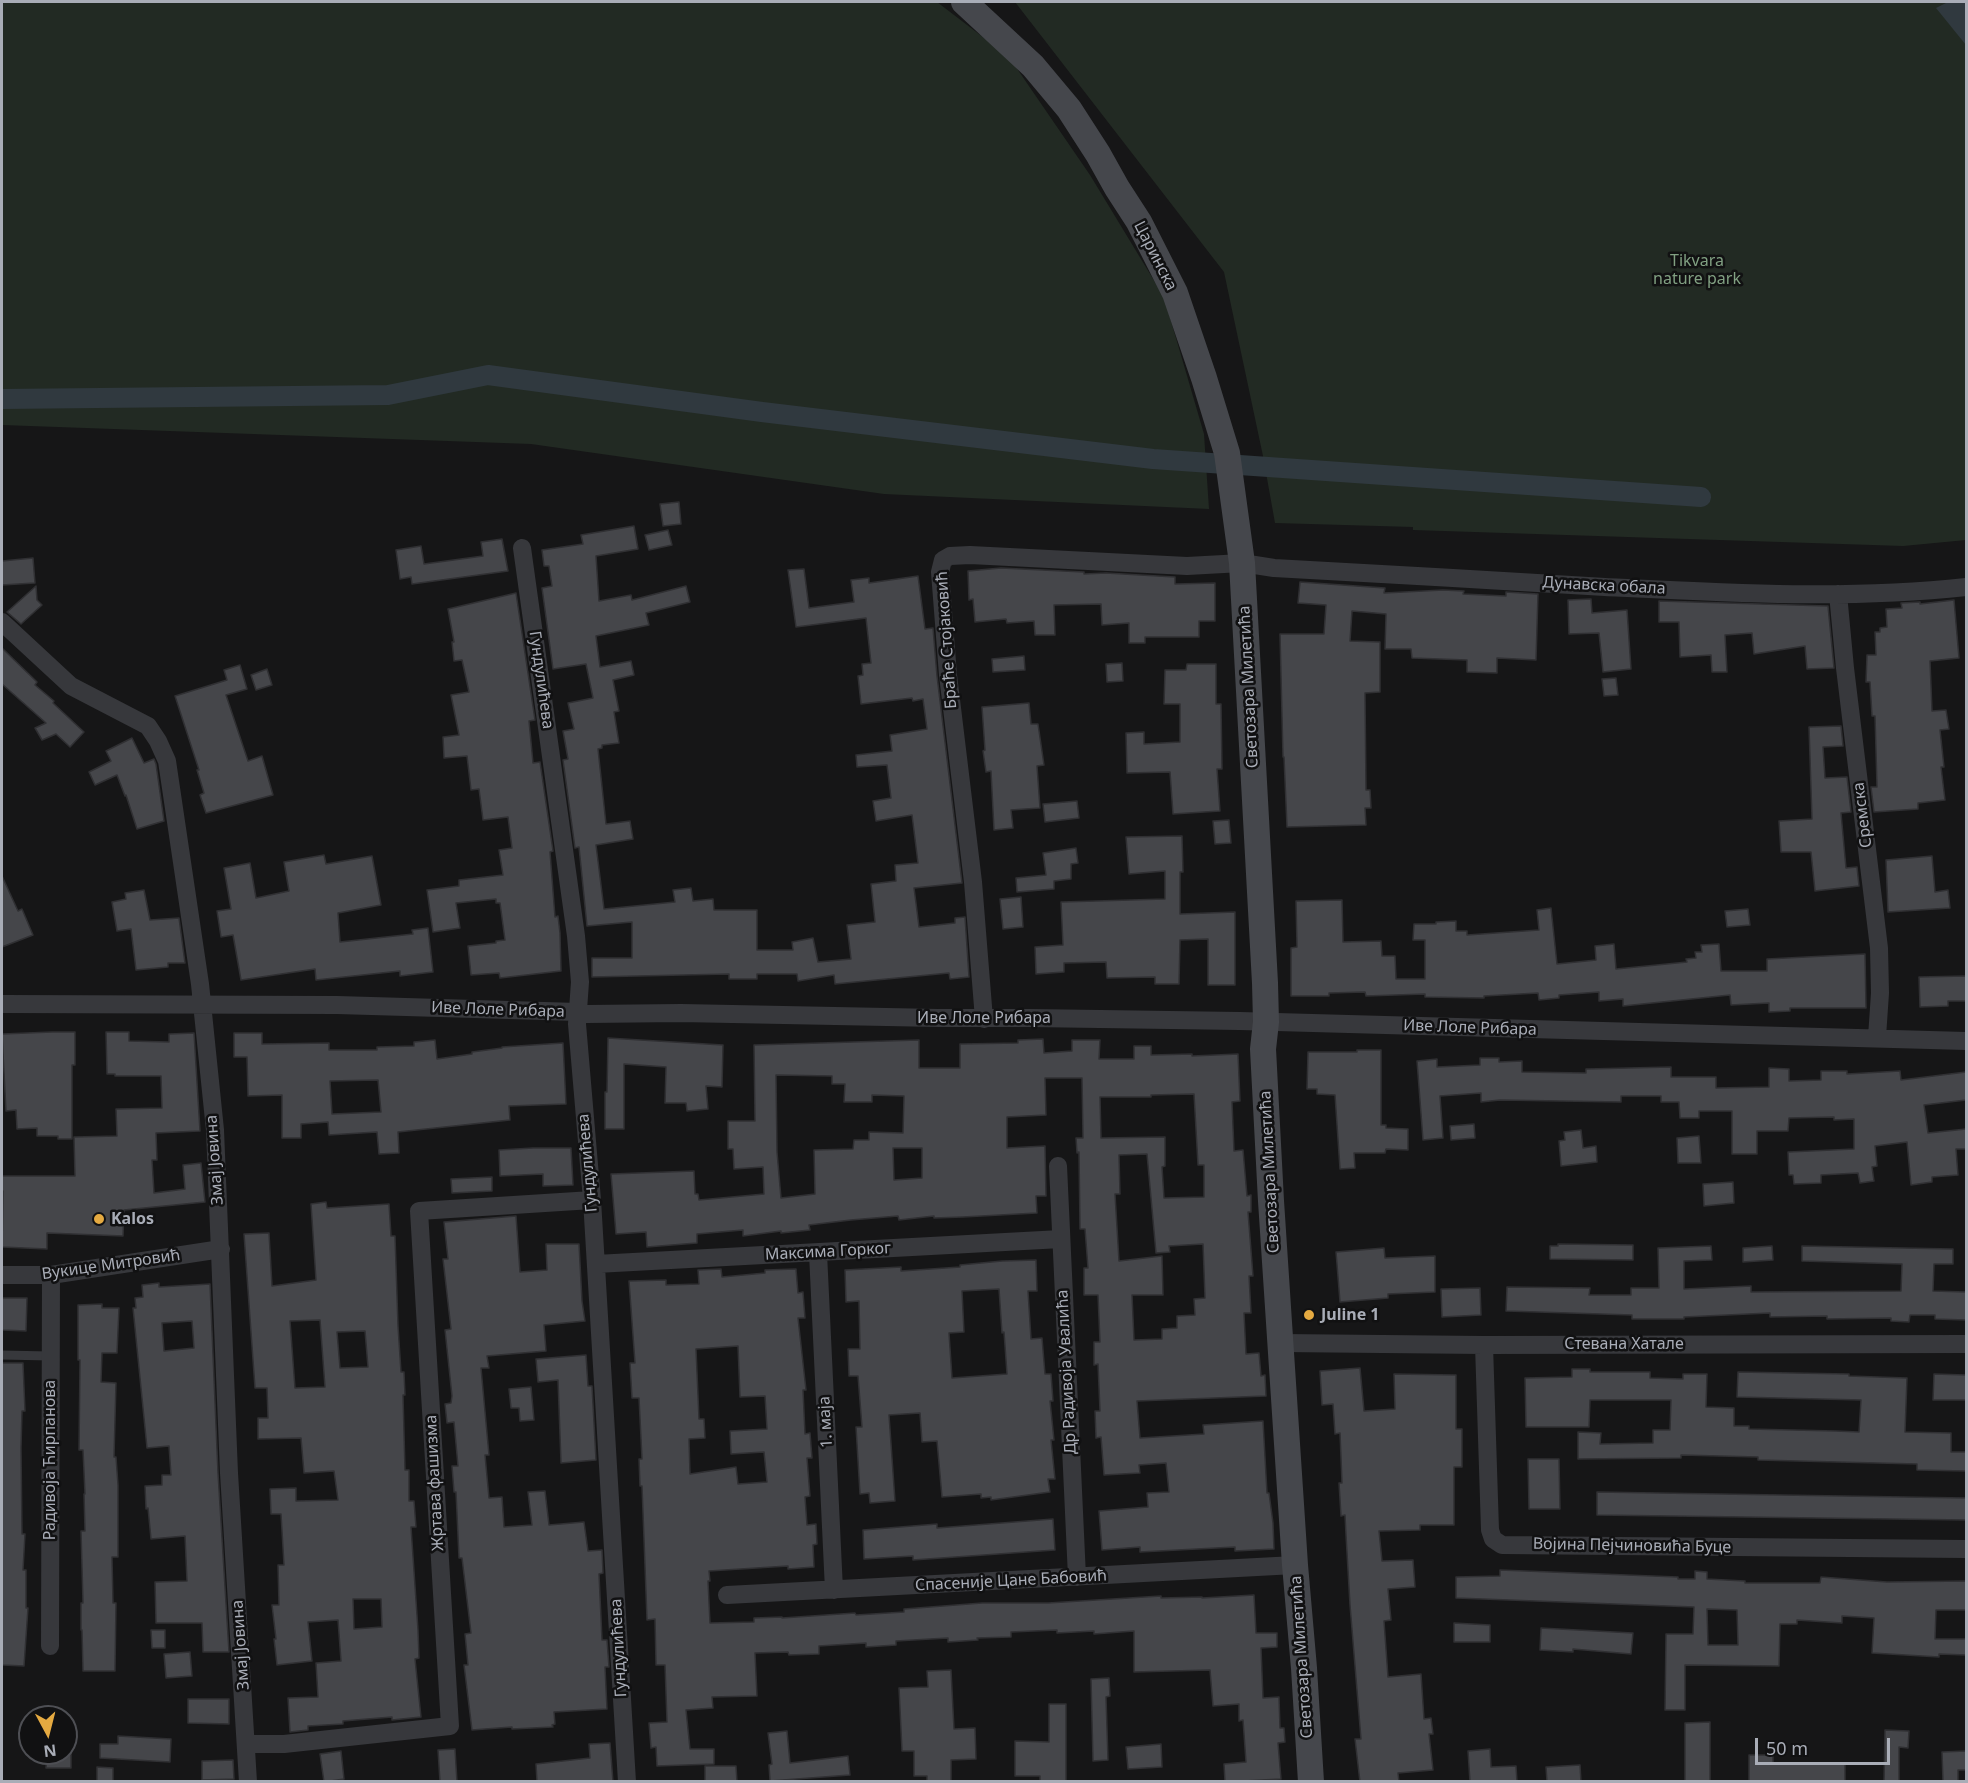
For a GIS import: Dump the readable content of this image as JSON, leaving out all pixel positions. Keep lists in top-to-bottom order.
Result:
{
  "streets": {
    "main road": ["Царинска", "Светозара Милетића"],
    "street": [
      "Дунавска обала",
      "Браће Стојаковић",
      "Гундулићева",
      "Сремска",
      "Иве Лоле Рибара",
      "Змај Јовина",
      "Максима Горког",
      "Вукице Митровић",
      "Стевана Хатале",
      "Др Радивоја Увалића",
      "1. маја",
      "Радивоја Ћирпанова",
      "Жртава фашизма",
      "Војина Пејчиновића Буце",
      "Спасеније Цане Бабовић"
    ]
  },
  "crossings": [
    ["Царинска", "Дунавска обала"],
    ["Царинска", "Браће Стојаковић"],
    ["Царинска", "Светозара Милетића"],
    ["Дунавска обала", "Браће Стојаковић"],
    ["Дунавска обала", "Светозара Милетића"],
    ["Дунавска обала", "Сремска"],
    ["Браће Стојаковић", "Светозара Милетића"],
    ["Браће Стојаковић", "Иве Лоле Рибара"],
    ["Гундулићева", "Иве Лоле Рибара"],
    ["Гундулићева", "Максима Горког"],
    ["Гундулићева", "Жртава фашизма"],
    ["Светозара Милетића", "Иве Лоле Рибара"],
    ["Светозара Милетића", "Стевана Хатале"],
    ["Светозара Милетића", "Спасеније Цане Бабовић"],
    ["Сремска", "Иве Лоле Рибара"],
    ["Иве Лоле Рибара", "Змај Јовина"],
    ["Змај Јовина", "Вукице Митровић"],
    ["Змај Јовина", "Жртава фашизма"],
    ["Максима Горког", "Др Радивоја Увалића"],
    ["Максима Горког", "1. маја"],
    ["Вукице Митровић", "Радивоја Ћирпанова"],
    ["Стевана Хатале", "Војина Пејчиновића Буце"],
    ["Др Радивоја Увалића", "Спасеније Цане Бабовић"],
    ["1. маја", "Спасеније Цане Бабовић"]
  ],
  "parks": ["Tikvara nature park"],
  "places": ["Kalos", "Juline 1"],
  "scale_bar": "50 m",
  "north": "bottom"
}
